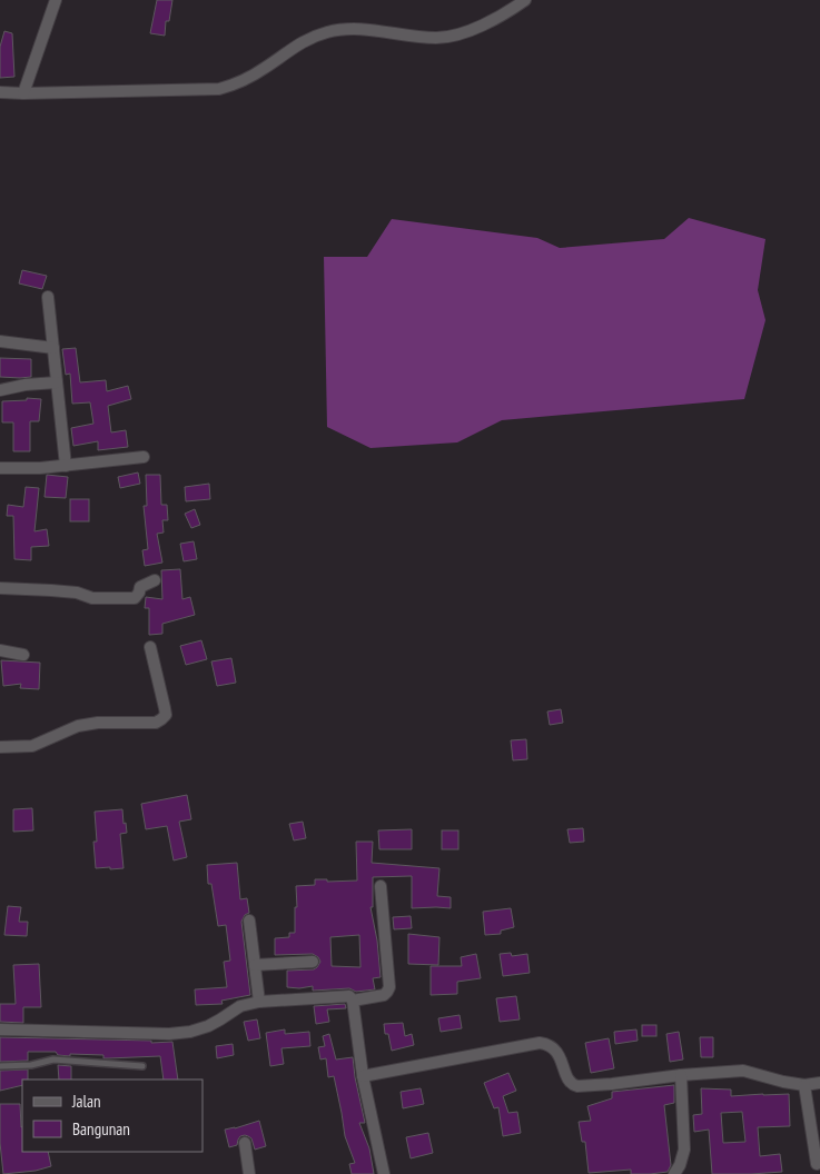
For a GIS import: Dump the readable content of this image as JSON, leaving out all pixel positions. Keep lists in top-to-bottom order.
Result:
{
  "legend": ["Jalan", "Bangunan"]
}
